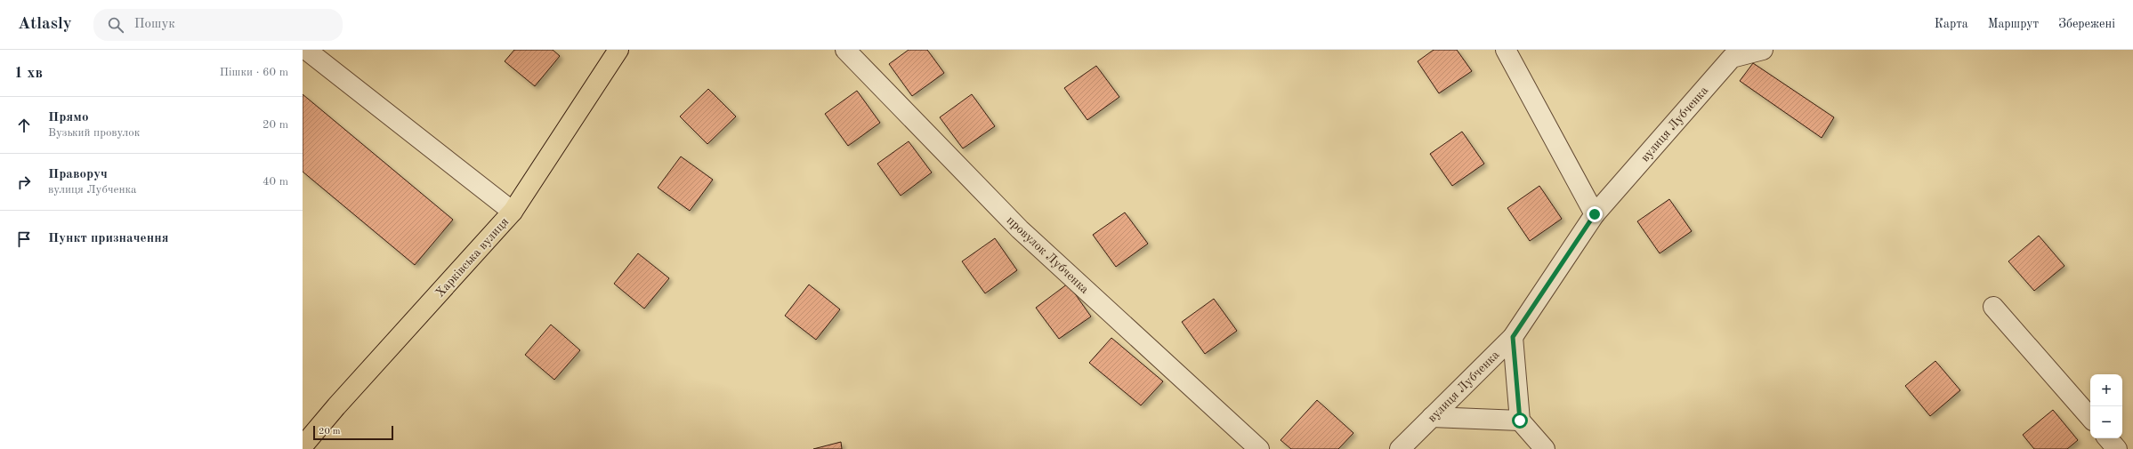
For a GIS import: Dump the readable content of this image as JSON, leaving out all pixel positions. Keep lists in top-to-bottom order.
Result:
{
  "streets": {
    "main road": ["Харківська вулиця"],
    "street": ["вулиця Лубченка", "провулок Лубченка"]
  },
  "scale_bar": "20 m",
  "page": {
    "header": "Atlasly",
    "search": "Пошук",
    "nav": ["Карта", "Маршрут", "Збережені"],
    "heading": ["1 хв", "Пішки · 60 m"],
    "list": [
      ["Прямо", "Вузький провулок", "20 m"],
      ["Праворуч", "вулиця Лубченка", "40 m"],
      "Пункт призначення"
    ],
    "map_buttons": ["+", "−"],
    "scale": "20 m"
  }
}
